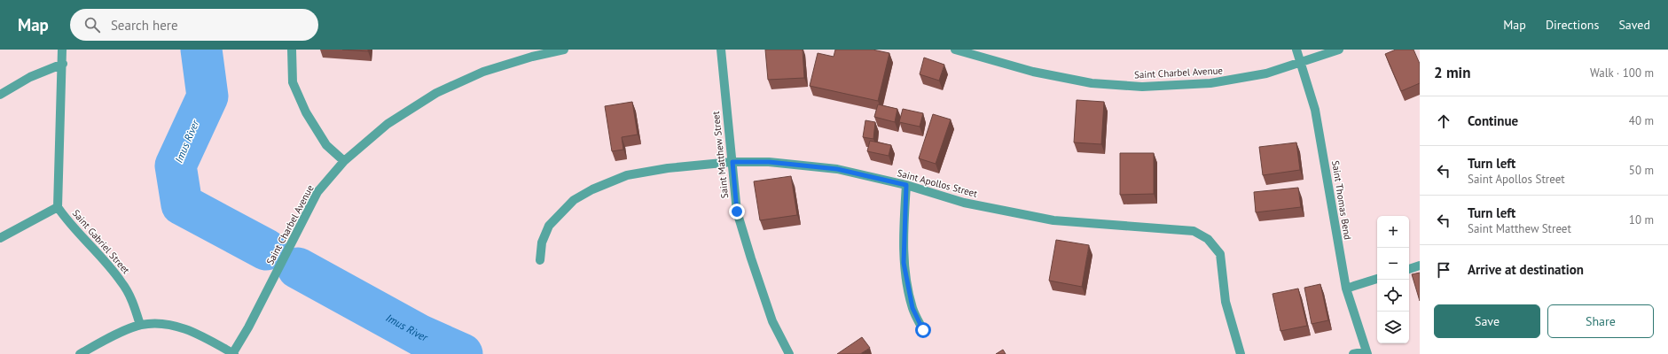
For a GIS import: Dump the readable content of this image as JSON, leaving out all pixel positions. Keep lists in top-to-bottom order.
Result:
{
  "streets": {
    "street": [
      "Saint Charbel Avenue",
      "Saint Matthew Street",
      "Saint Apollos Street",
      "Saint Thomas Bend",
      "Saint Gabriel Street"
    ]
  },
  "crossings": [
    ["Saint Charbel Avenue", "Saint Thomas Bend"],
    ["Saint Matthew Street", "Saint Apollos Street"]
  ],
  "water": ["Imus River"],
  "page": {
    "header": "Map",
    "search": "Search here",
    "nav": ["Map", "Directions", "Saved"],
    "heading": ["2 min", "Walk · 100 m"],
    "list": [
      ["Continue", "40 m"],
      ["Turn left", "Saint Apollos Street", "50 m"],
      ["Turn left", "Saint Matthew Street", "10 m"],
      "Arrive at destination"
    ],
    "map_buttons": ["+", "−"],
    "buttons": ["Save", "Share"]
  }
}
